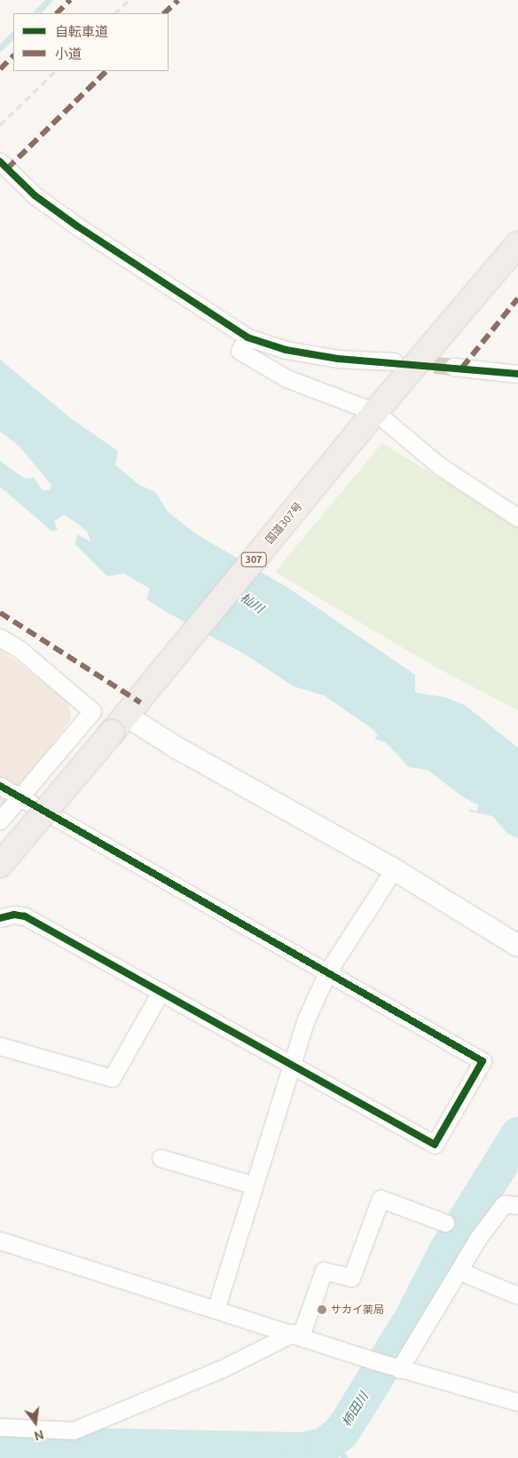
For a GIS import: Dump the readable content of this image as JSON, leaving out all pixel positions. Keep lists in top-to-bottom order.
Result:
{
  "streets": {
    "highway": ["国道307号", "307"]
  },
  "water": ["杣川", "柿田川"],
  "places": ["サカイ薬局"],
  "legend": ["自転車道", "小道"],
  "north": "bottom"
}
